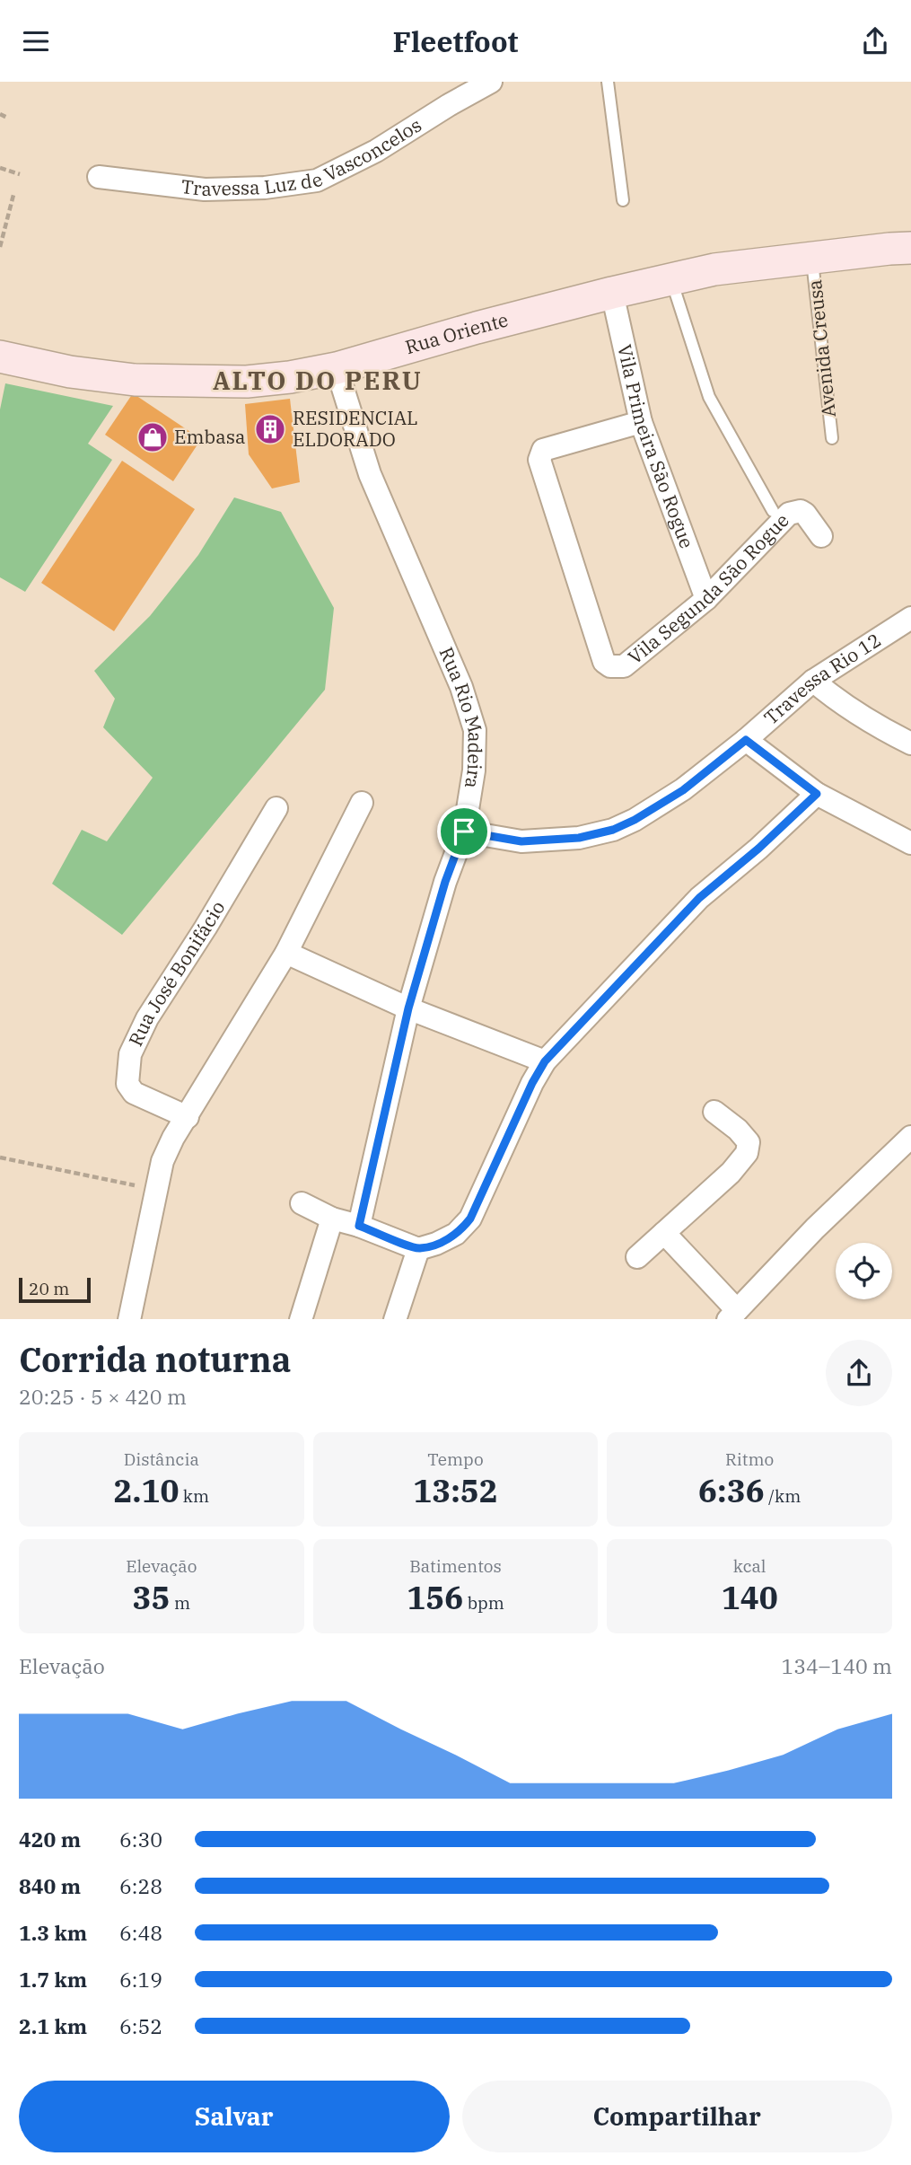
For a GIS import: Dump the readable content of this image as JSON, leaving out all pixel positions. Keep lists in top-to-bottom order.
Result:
{
  "streets": {
    "street": [
      "Travessa Luz de Vasconcelos",
      "Rua Oriente",
      "Vila Primeira São Rogue",
      "Vila Segunda São Rogue",
      "Travessa Rio 12",
      "Rua Rio Madeira",
      "Rua José Bonifácio"
    ],
    "lane": ["Avenida Creusa"]
  },
  "crossings": [
    ["Rua Oriente", "Avenida Creusa"],
    ["Rua Oriente", "Vila Primeira São Rogue"],
    ["Rua Oriente", "Rua Rio Madeira"],
    ["Vila Primeira São Rogue", "Vila Segunda São Rogue"],
    ["Travessa Rio 12", "Rua Rio Madeira"]
  ],
  "districts": ["ALTO DO PERU"],
  "places": {
    "building": ["RESIDENCIAL ELDORADO"],
    "shop": ["Embasa"]
  },
  "scale_bar": "20 m",
  "page": {
    "header": "Fleetfoot",
    "scale": "20 m",
    "heading": ["Corrida noturna", "20:25 · 5 × 420 m"],
    "stats": [
      ["Distância", "2.10 km"],
      ["Tempo", "13:52"],
      ["Ritmo", "6:36 /km"],
      ["Elevação", "35 m"],
      ["Batimentos", "156 bpm"],
      ["kcal", "140"]
    ],
    "chart": ["Elevação", "134–140 m"],
    "list": [
      {
        "name": "420 m",
        "note": "6:30"
      },
      {
        "name": "840 m",
        "note": "6:28"
      },
      {
        "name": "1.3 km",
        "note": "6:48"
      },
      {
        "name": "1.7 km",
        "note": "6:19"
      },
      {
        "name": "2.1 km",
        "note": "6:52"
      }
    ],
    "buttons": ["Salvar", "Compartilhar"]
  }
}
